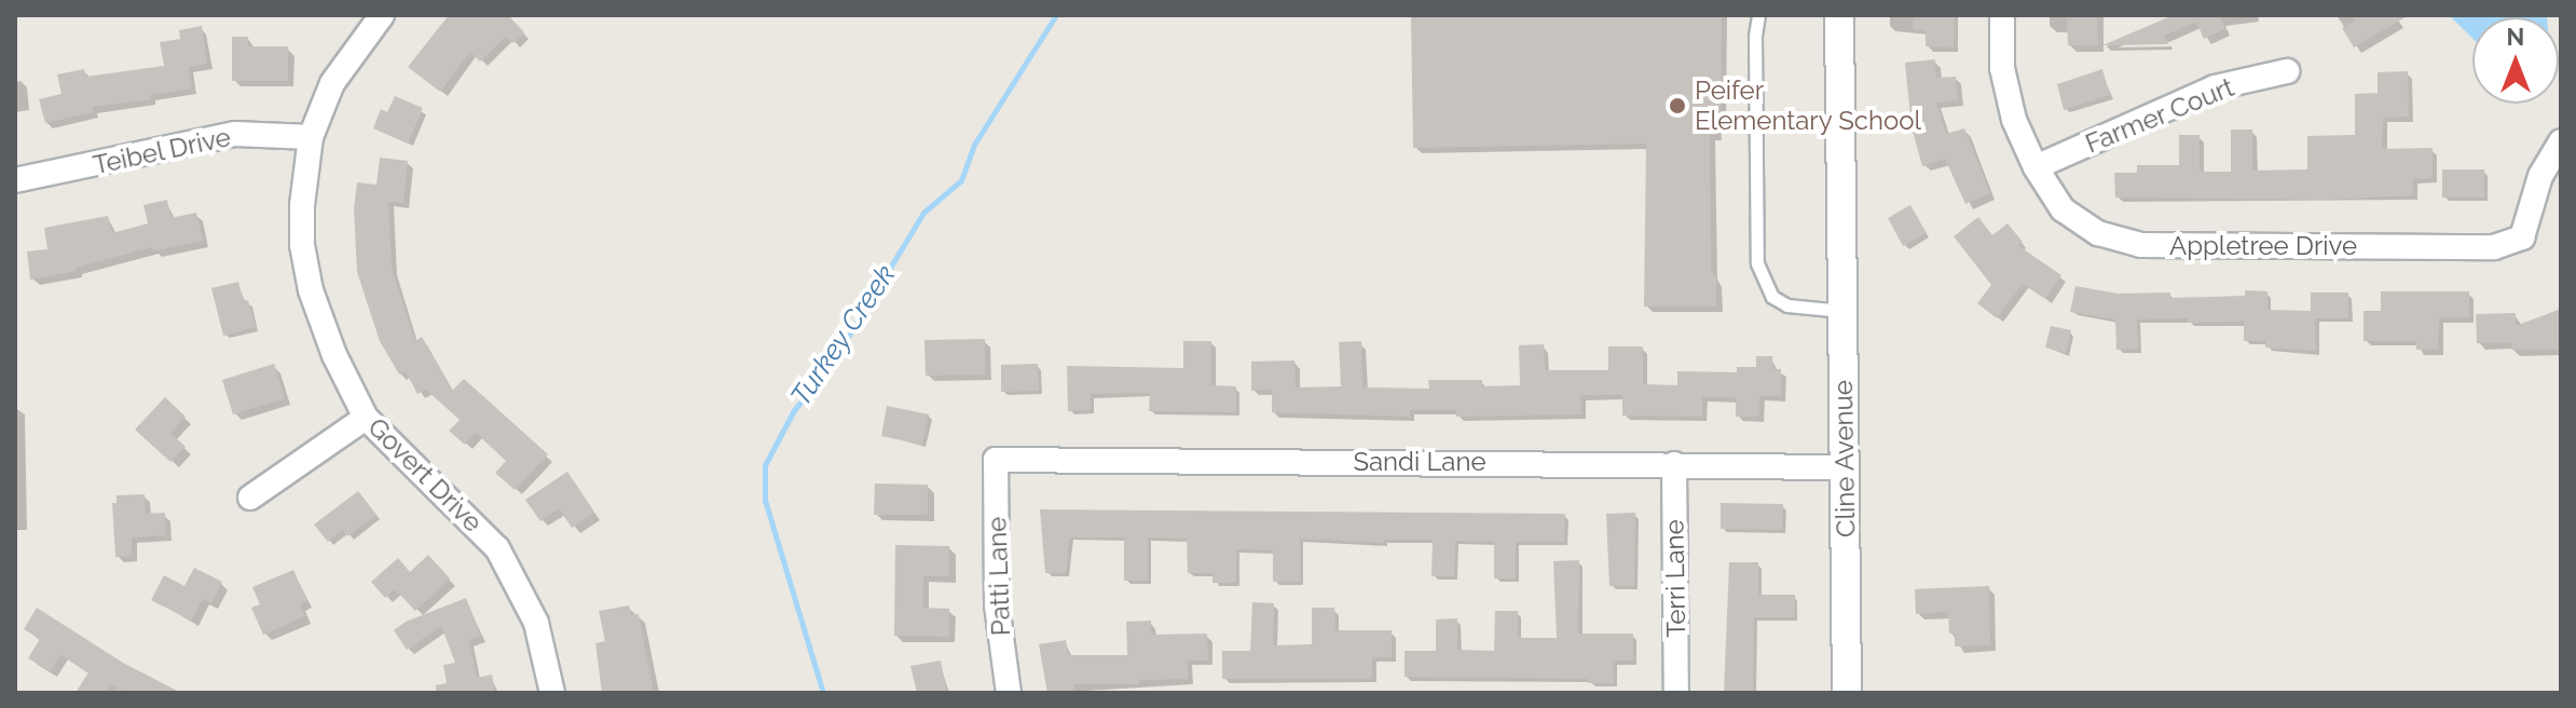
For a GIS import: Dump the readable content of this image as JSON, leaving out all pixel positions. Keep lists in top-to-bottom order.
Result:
{
  "streets": {
    "street": [
      "Farmer Court",
      "Teibel Drive",
      "Appletree Drive",
      "Cline Avenue",
      "Sandi Lane",
      "Govert Drive",
      "Patti Lane",
      "Terri Lane"
    ]
  },
  "crossings": [
    ["Farmer Court", "Appletree Drive"],
    ["Teibel Drive", "Govert Drive"],
    ["Cline Avenue", "Sandi Lane"],
    ["Sandi Lane", "Patti Lane"],
    ["Sandi Lane", "Terri Lane"]
  ],
  "water": ["Turkey Creek"],
  "places": ["Peifer Elementary School"],
  "north": "top"
}
